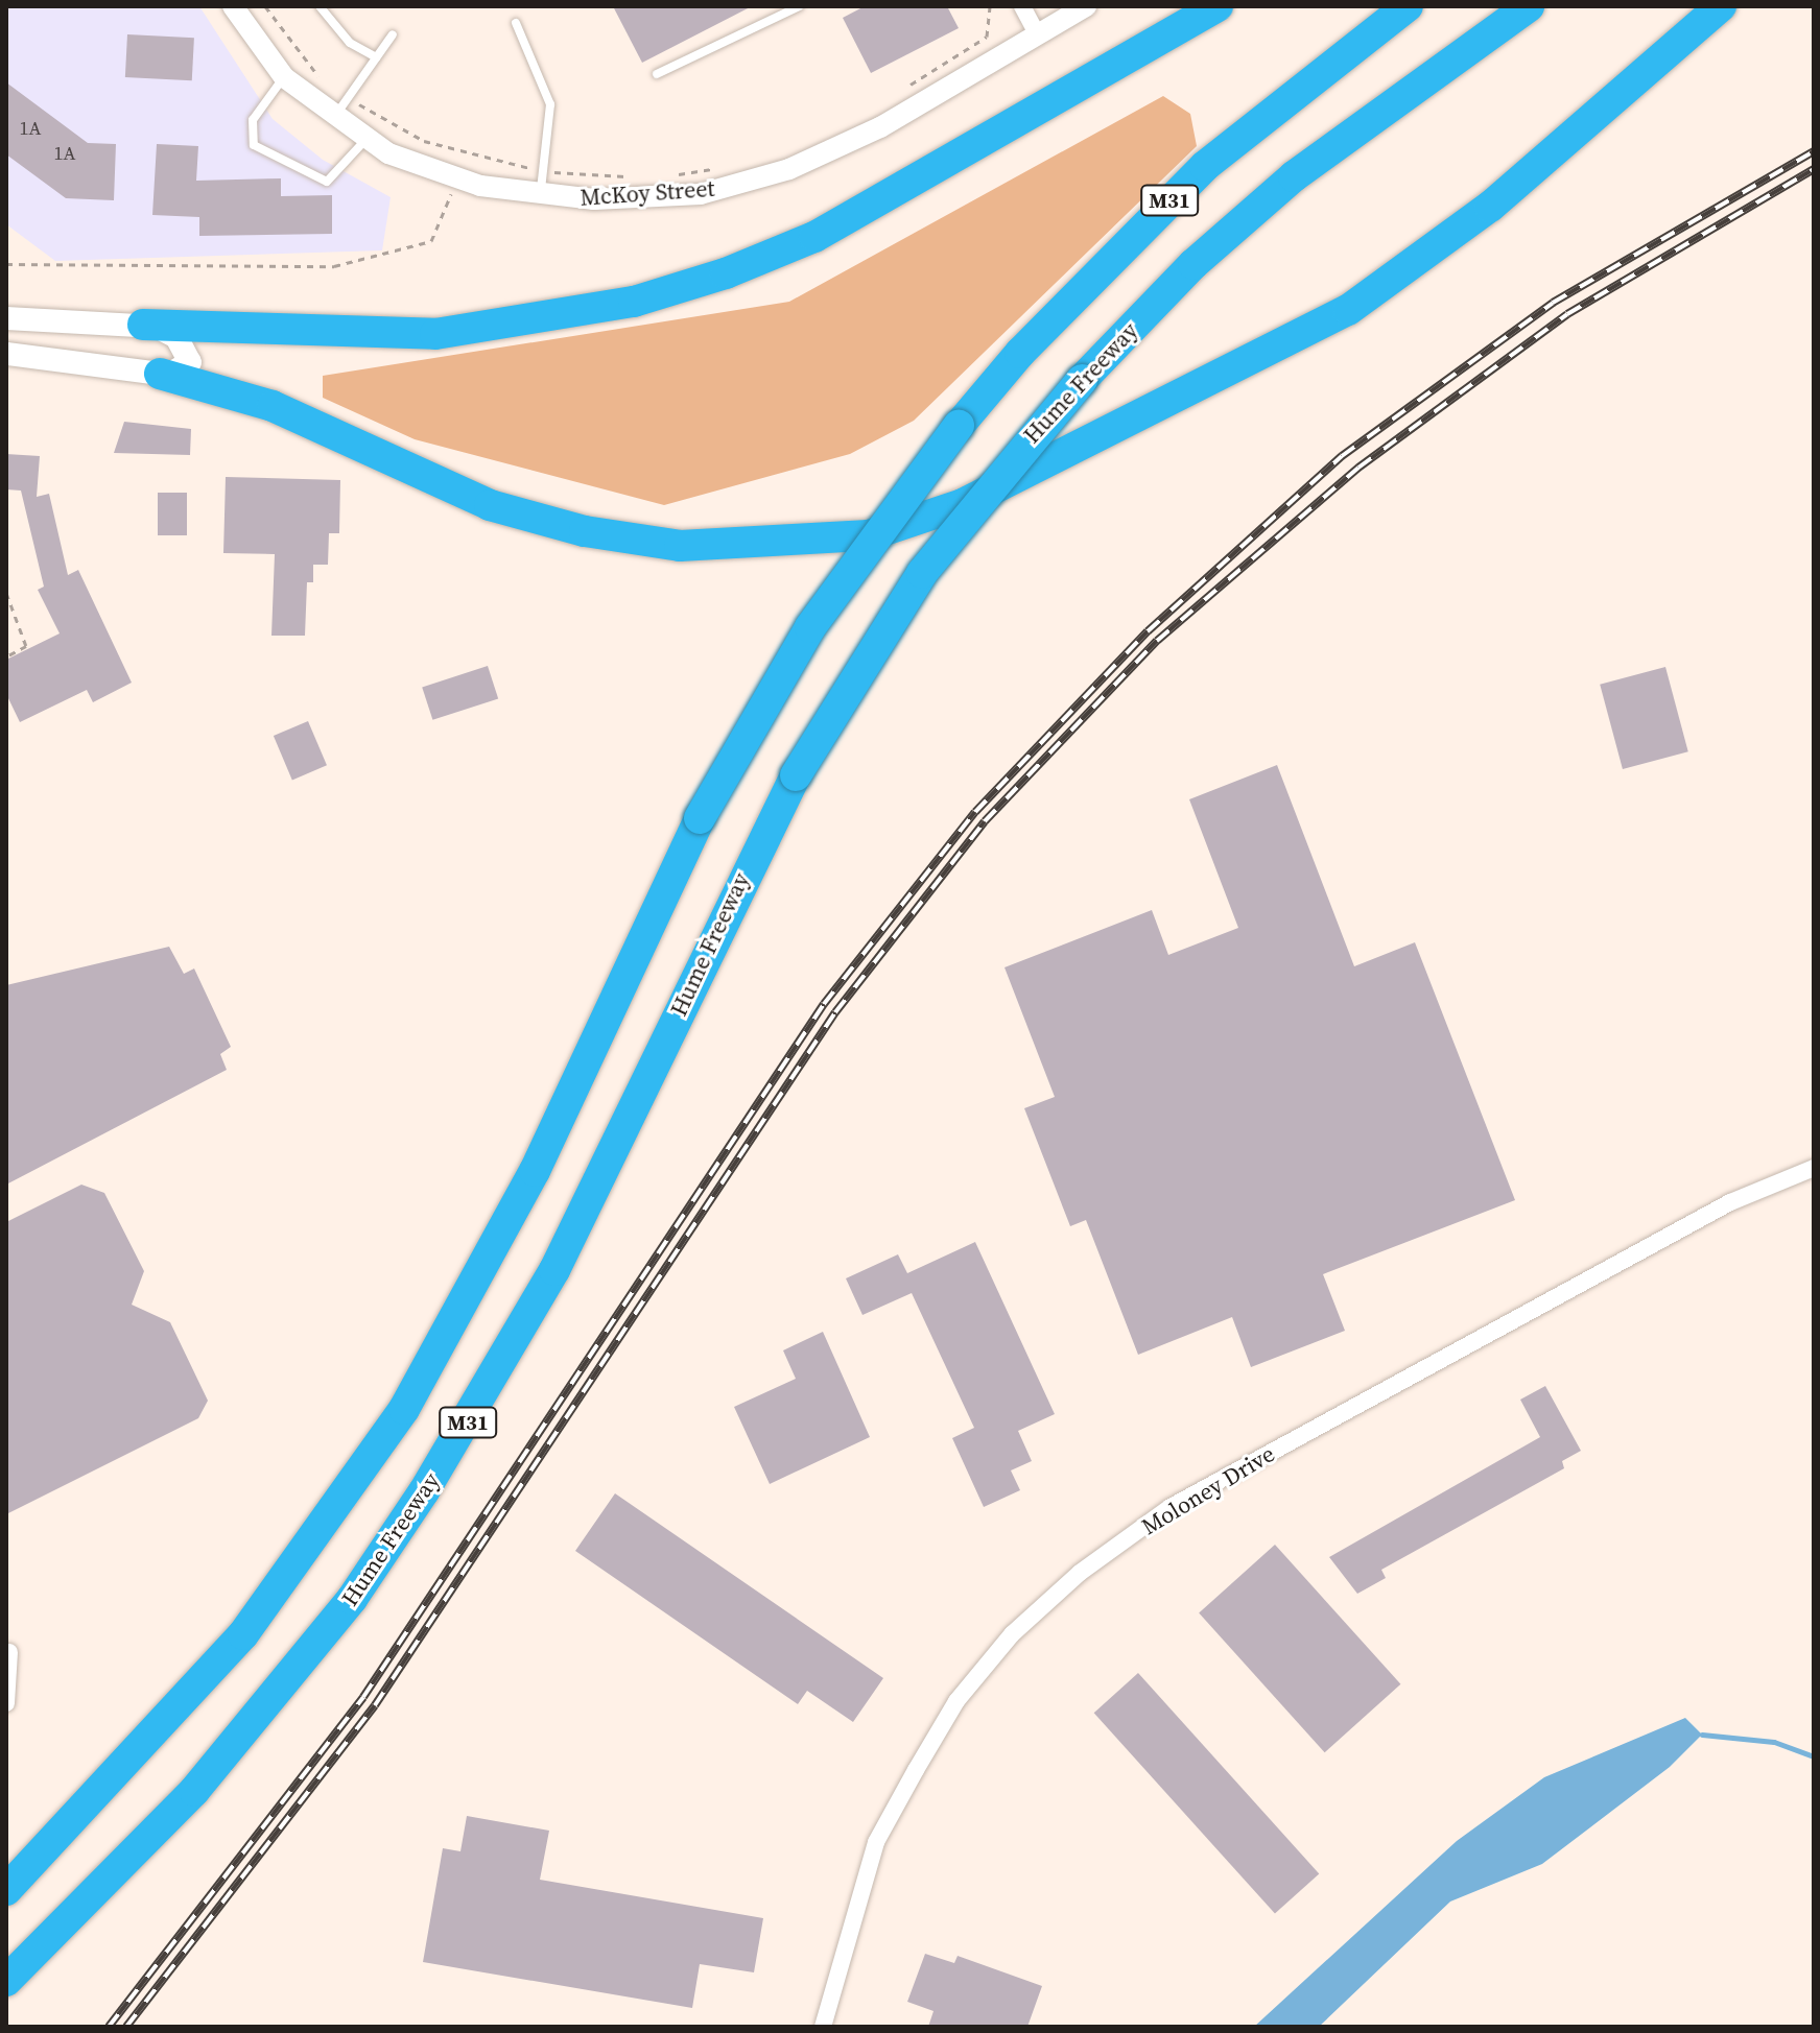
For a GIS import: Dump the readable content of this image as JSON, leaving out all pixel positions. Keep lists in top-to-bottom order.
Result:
{
  "streets": {
    "highway": ["M31", "Hume Freeway"],
    "street": ["McKoy Street", "Moloney Drive"]
  },
  "house_numbers": ["1A", "1A"]
}
